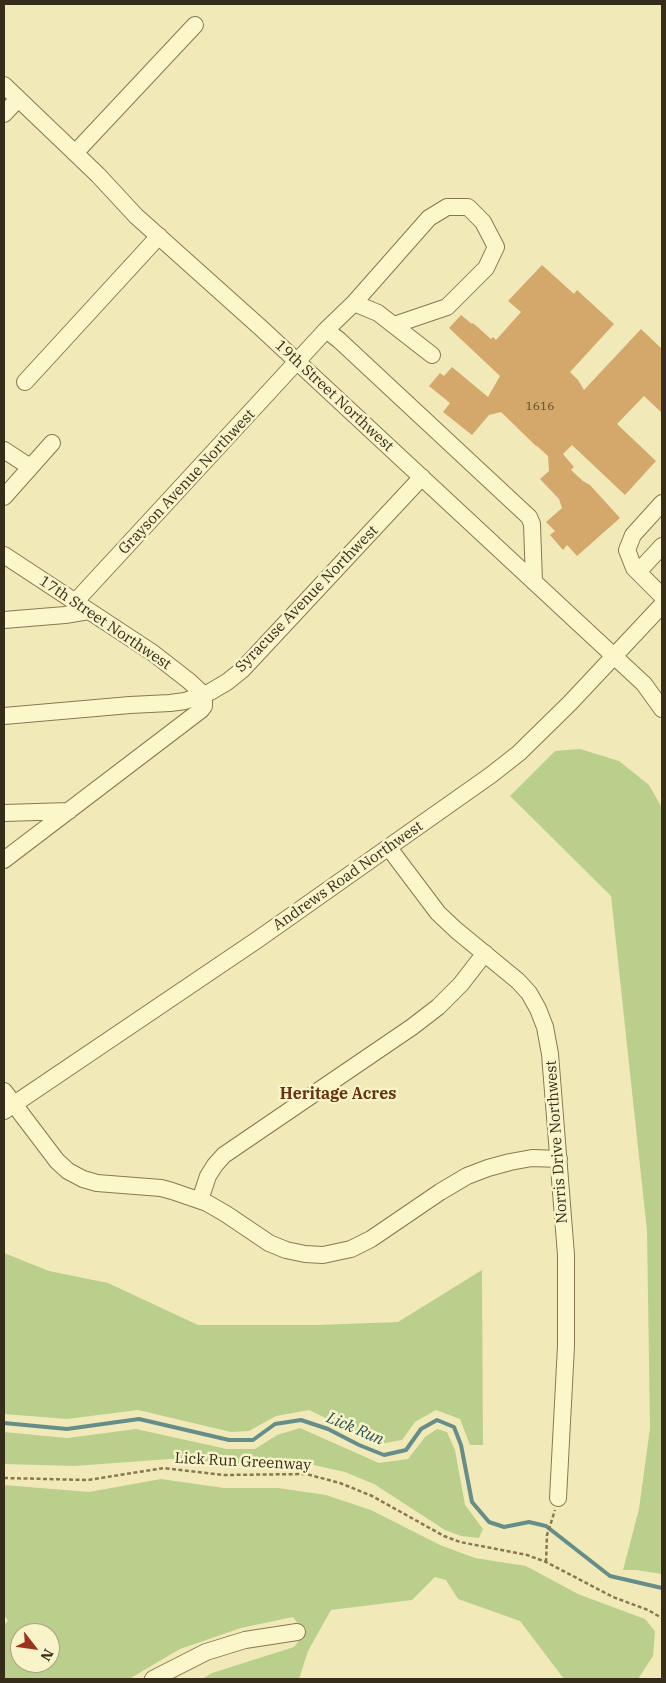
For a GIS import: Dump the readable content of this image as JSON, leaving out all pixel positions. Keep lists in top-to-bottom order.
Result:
{
  "streets": {
    "street": [
      "19th Street Northwest",
      "Grayson Avenue Northwest",
      "Syracuse Avenue Northwest",
      "17th Street Northwest",
      "Andrews Road Northwest",
      "Norris Drive Northwest"
    ],
    "path": ["Lick Run Greenway"]
  },
  "crossings": [
    ["19th Street Northwest", "Grayson Avenue Northwest"],
    ["19th Street Northwest", "Syracuse Avenue Northwest"],
    ["19th Street Northwest", "Andrews Road Northwest"],
    ["Grayson Avenue Northwest", "17th Street Northwest"],
    ["Syracuse Avenue Northwest", "17th Street Northwest"],
    ["Andrews Road Northwest", "Norris Drive Northwest"]
  ],
  "districts": ["Heritage Acres"],
  "water": ["Lick Run"],
  "house_numbers": ["1616"],
  "north": "bottom right"
}
